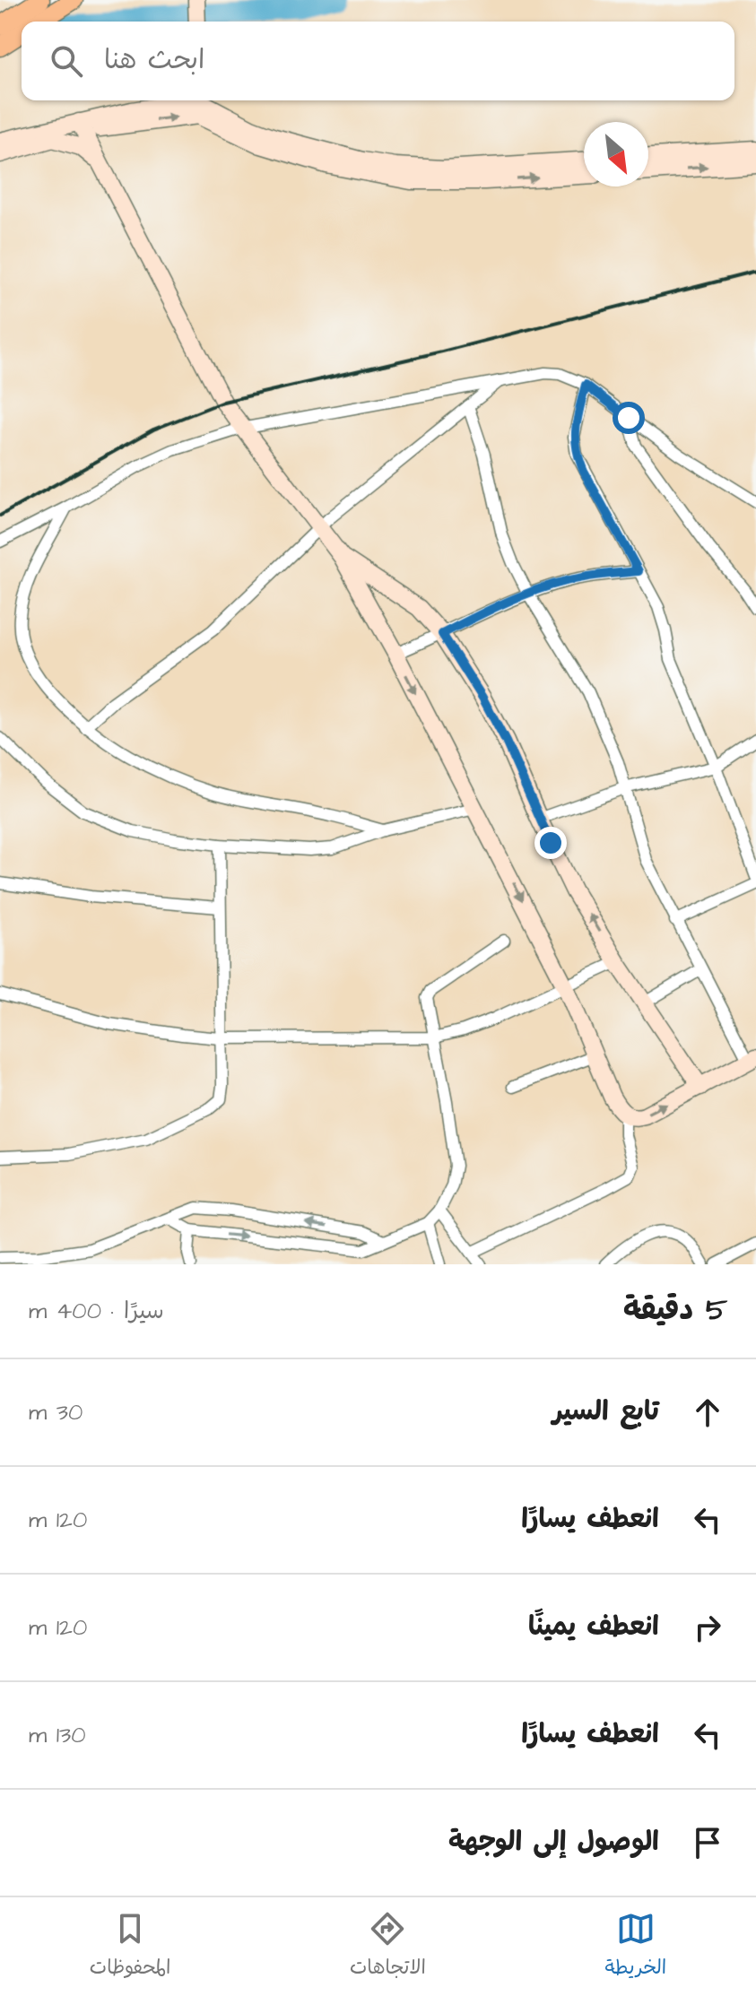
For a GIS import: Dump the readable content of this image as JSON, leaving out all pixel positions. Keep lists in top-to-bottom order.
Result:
{
  "north": "bottom right",
  "page": {
    "search": "ابحث هنا",
    "heading": ["5 دقيقة", "سيرًا · 400 m"],
    "list": [
      ["تابع السير", "30 m"],
      ["انعطف يسارًا", "120 m"],
      ["انعطف يمينًا", "120 m"],
      ["انعطف يسارًا", "130 m"],
      "الوصول إلى الوجهة"
    ],
    "nav": ["الخريطة", "الاتجاهات", "المحفوظات"]
  }
}
